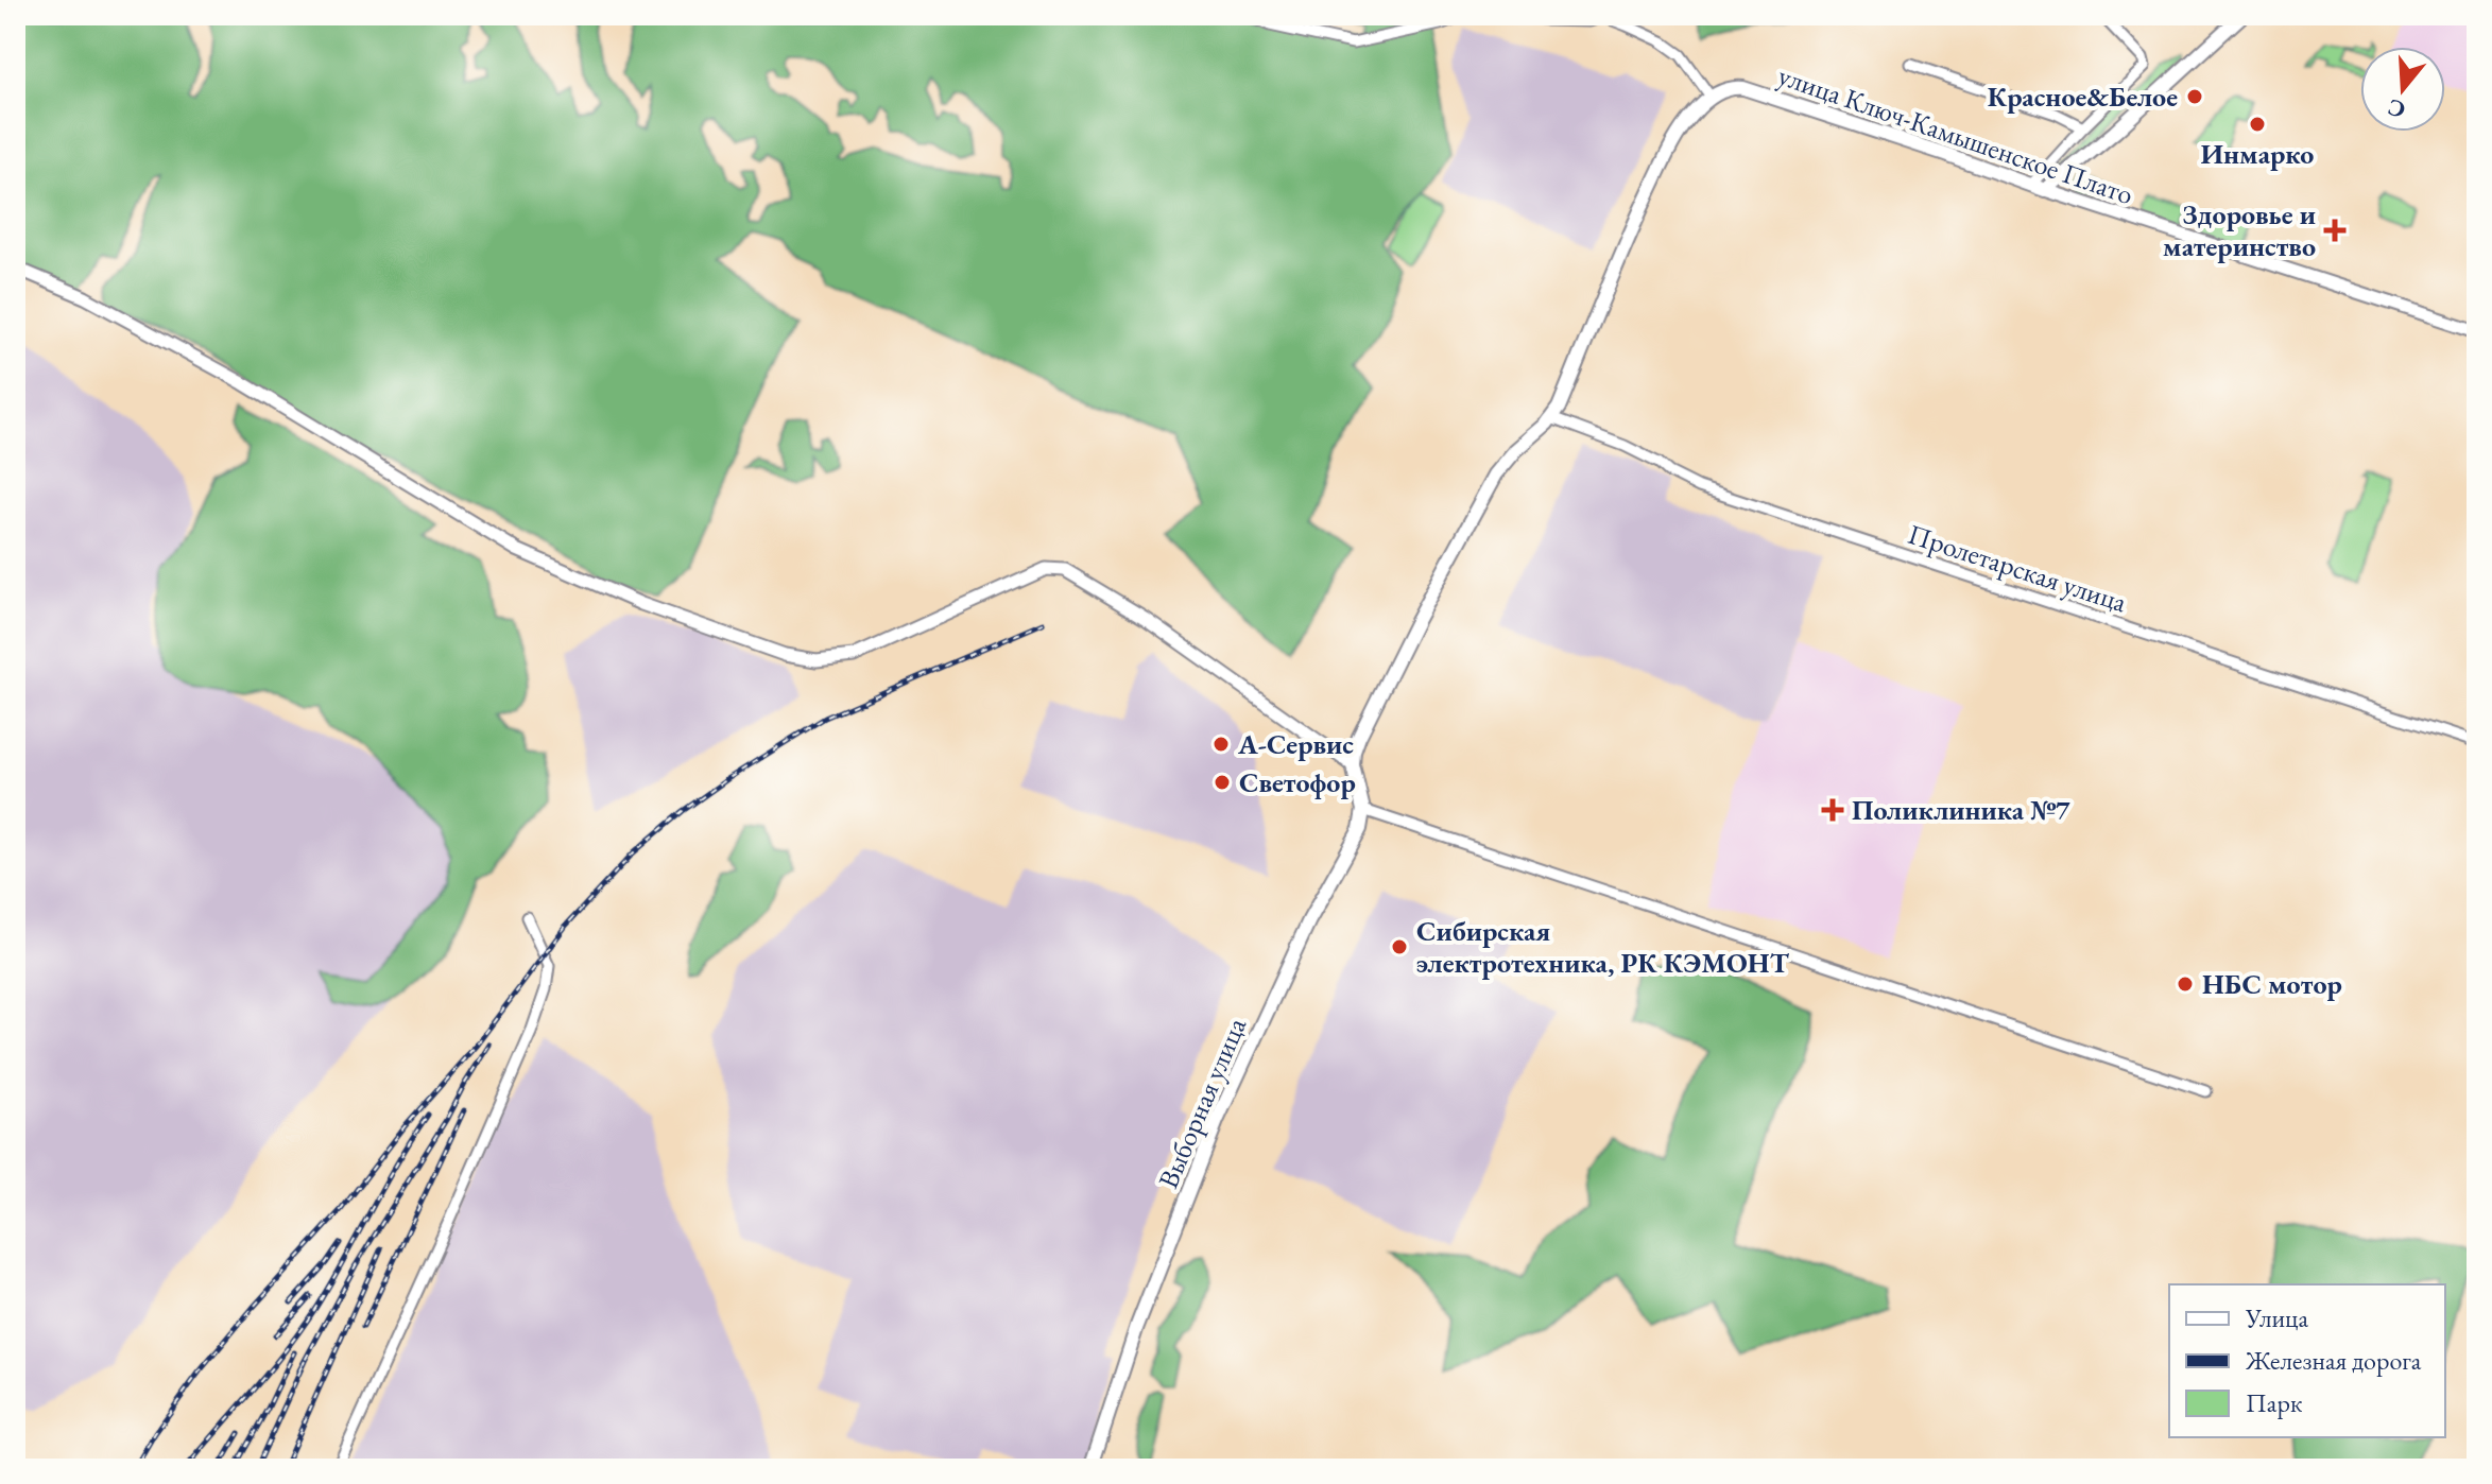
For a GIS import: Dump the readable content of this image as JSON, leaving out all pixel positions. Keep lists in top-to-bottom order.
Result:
{
  "streets": {
    "main road": ["улица Ключ-Камышенское Плато", "Выборная улица"],
    "street": ["Пролетарская улица"]
  },
  "places": {
    "other": [
      "Красное&Белое",
      "Инмарко",
      "А-Сервис",
      "Светофор",
      "Сибирская электротехника, РК КЭМОНТ",
      "НБС мотор"
    ],
    "health": ["Здоровье и материнство", "Поликлиника №7"]
  },
  "legend": ["Улица", "Железная дорога", "Парк"],
  "north": "bottom"
}
